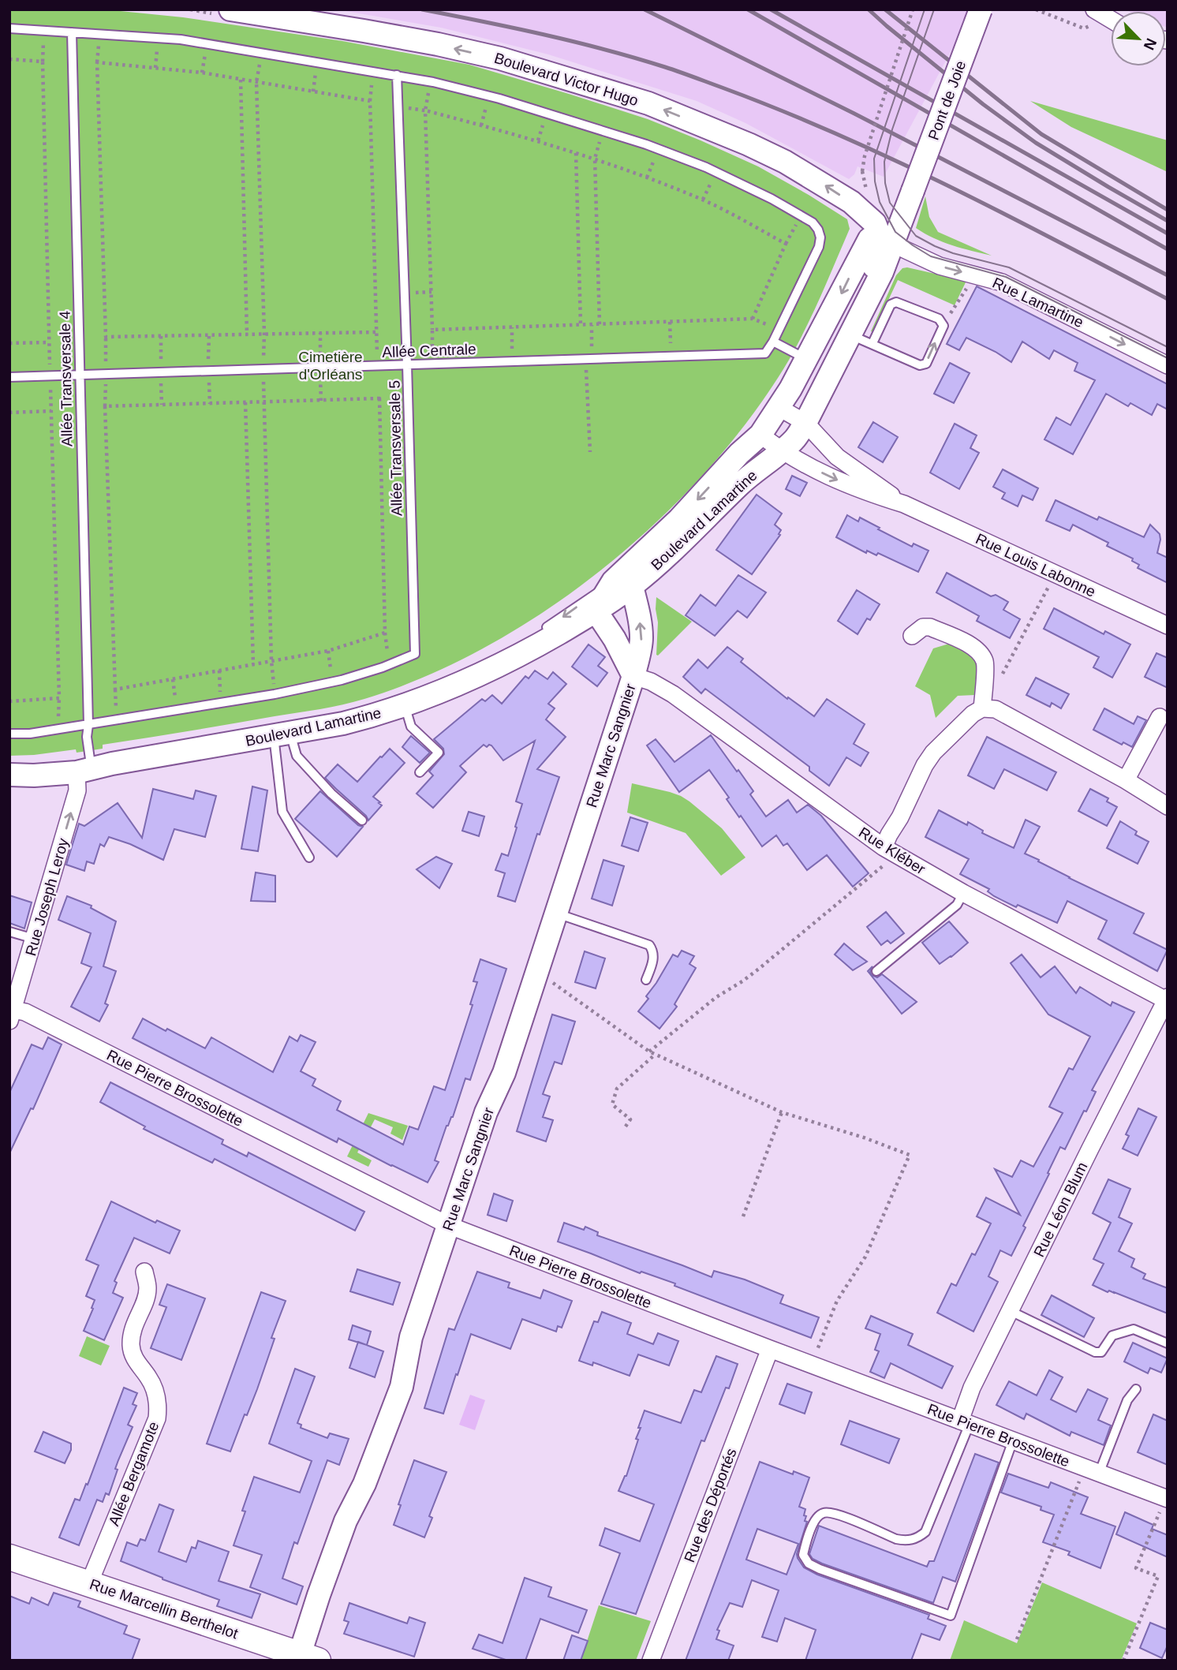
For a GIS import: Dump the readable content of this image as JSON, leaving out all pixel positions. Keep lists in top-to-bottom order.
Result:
{
  "streets": {
    "main road": ["Rue Marcellin Berthelot"],
    "street": [
      "Boulevard Victor Hugo",
      "Pont de Joie",
      "Rue Lamartine",
      "Boulevard Lamartine",
      "Rue Louis Labonne",
      "Rue Marc Sangnier",
      "Rue Kléber",
      "Rue Joseph Leroy",
      "Rue Pierre Brossolette",
      "Rue Léon Blum",
      "Allée Bergamote",
      "Rue des Déportés"
    ],
    "lane": ["Allée Centrale", "Allée Transversale 4", "Allée Transversale 5"]
  },
  "crossings": [
    ["Boulevard Victor Hugo", "Boulevard Lamartine"],
    ["Pont de Joie", "Boulevard Lamartine"],
    ["Allée Centrale", "Allée Transversale 4"],
    ["Allée Centrale", "Allée Transversale 5"],
    ["Allée Transversale 4", "Boulevard Lamartine"],
    ["Allée Transversale 4", "Rue Joseph Leroy"],
    ["Boulevard Lamartine", "Rue Louis Labonne"],
    ["Boulevard Lamartine", "Rue Marc Sangnier"],
    ["Boulevard Lamartine", "Rue Joseph Leroy"],
    ["Rue Marc Sangnier", "Rue Kléber"],
    ["Rue Marc Sangnier", "Rue Pierre Brossolette"],
    ["Rue Marc Sangnier", "Rue Marcellin Berthelot"],
    ["Rue Kléber", "Rue Léon Blum"],
    ["Rue Joseph Leroy", "Rue Pierre Brossolette"],
    ["Rue Pierre Brossolette", "Rue Léon Blum"],
    ["Rue Pierre Brossolette", "Rue des Déportés"],
    ["Allée Bergamote", "Rue Marcellin Berthelot"]
  ],
  "one_way": ["Boulevard Victor Hugo", "Rue Lamartine", "Rue Joseph Leroy"],
  "parks": ["Cimetière d'Orléans"],
  "north": "bottom right"
}
